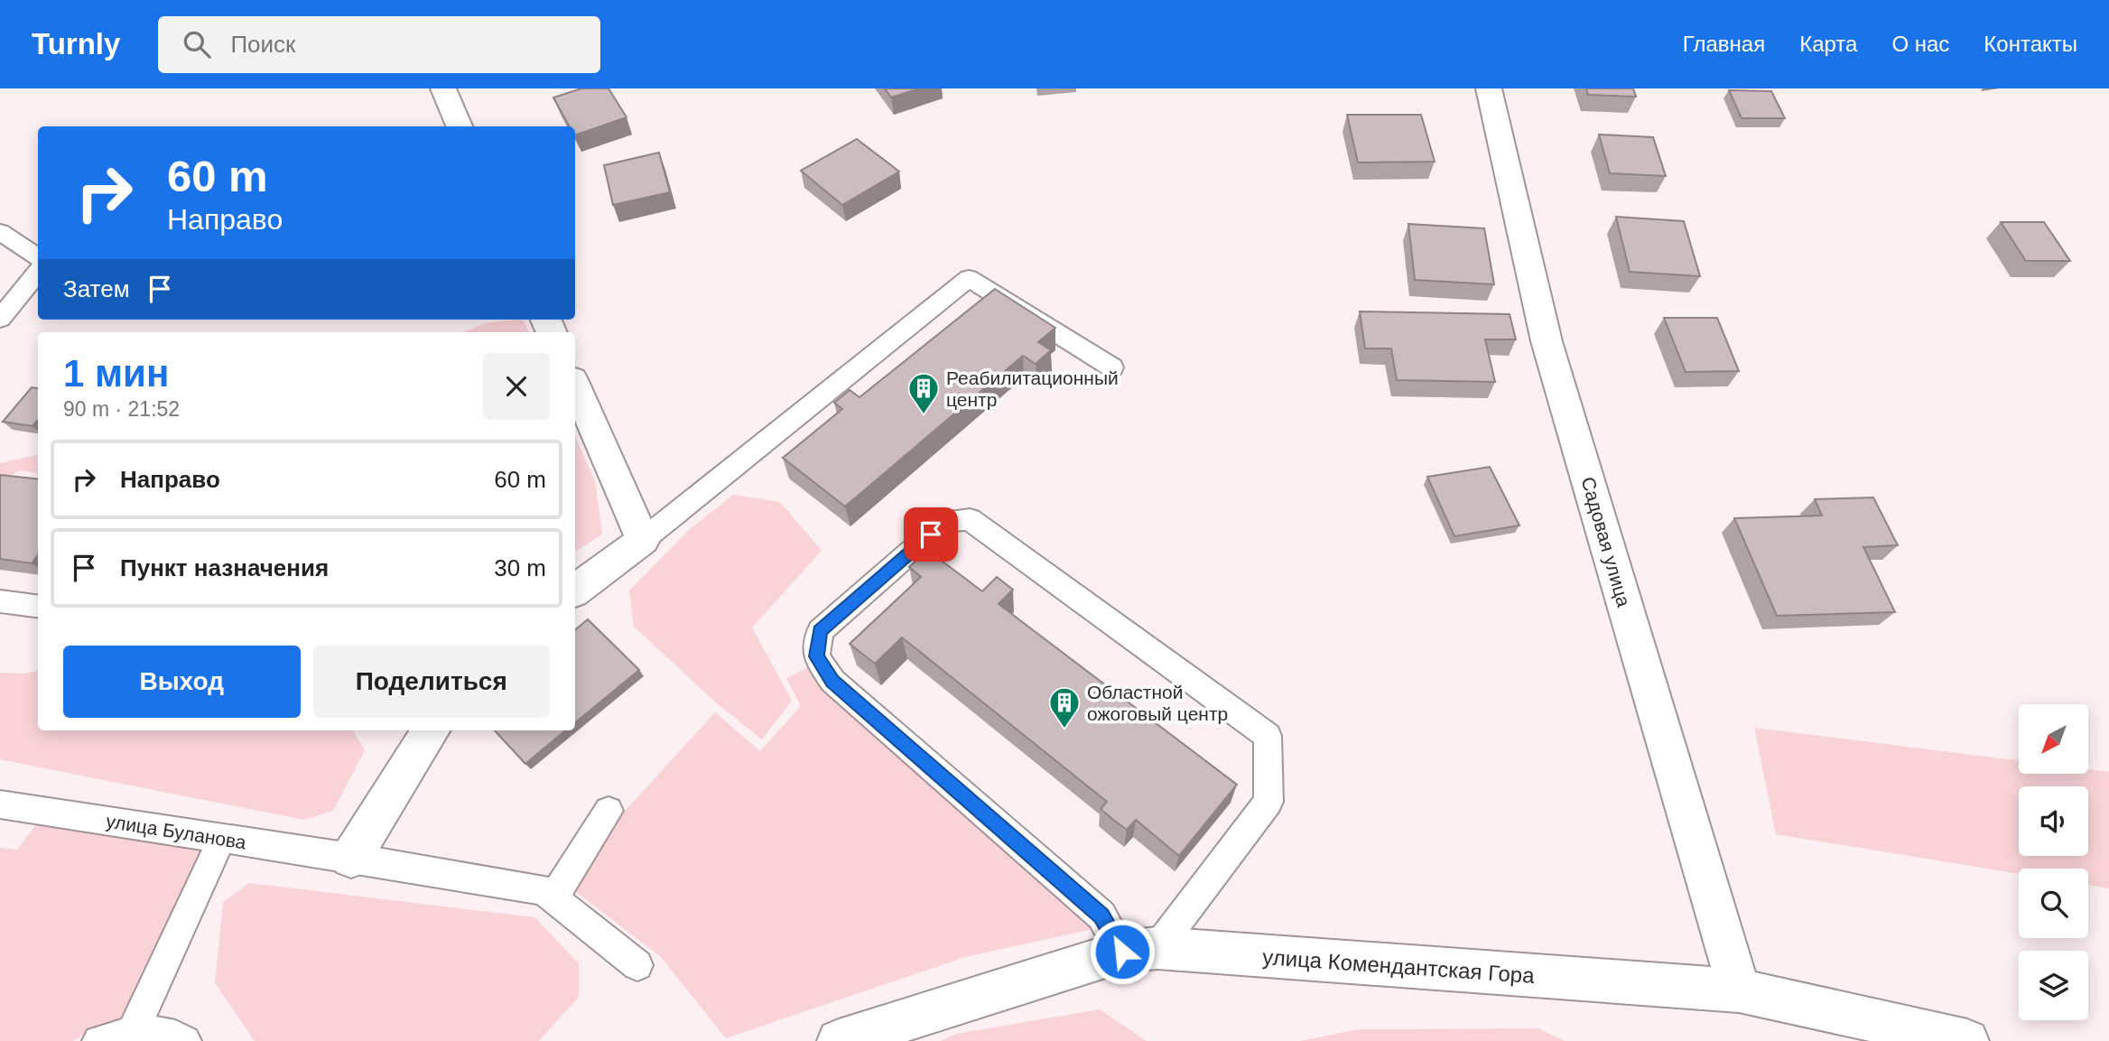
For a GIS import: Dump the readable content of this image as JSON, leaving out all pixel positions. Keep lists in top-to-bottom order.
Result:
{
  "streets": {
    "street": ["Садовая улица", "улица Комендантская Гора"],
    "lane": ["улица Буланова"]
  },
  "crossings": [
    ["Садовая улица", "улица Комендантская Гора"]
  ],
  "places": {
    "building": ["Реабилитационный центр", "Областной ожоговый центр"]
  },
  "north": "bottom left",
  "page": {
    "header": "Turnly",
    "search": "Поиск",
    "nav": [
      "Главная",
      "Карта",
      "О нас",
      "Контакты"
    ],
    "turn": ["60 m", "Направо"],
    "then": "Затем",
    "heading": ["1 мин", "90 m · 21:52"],
    "list": [
      {
        "name": "Направо",
        "value": "60 m"
      },
      {
        "name": "Пункт назначения",
        "value": "30 m"
      }
    ],
    "buttons": ["Выход", "Поделиться"]
  }
}
